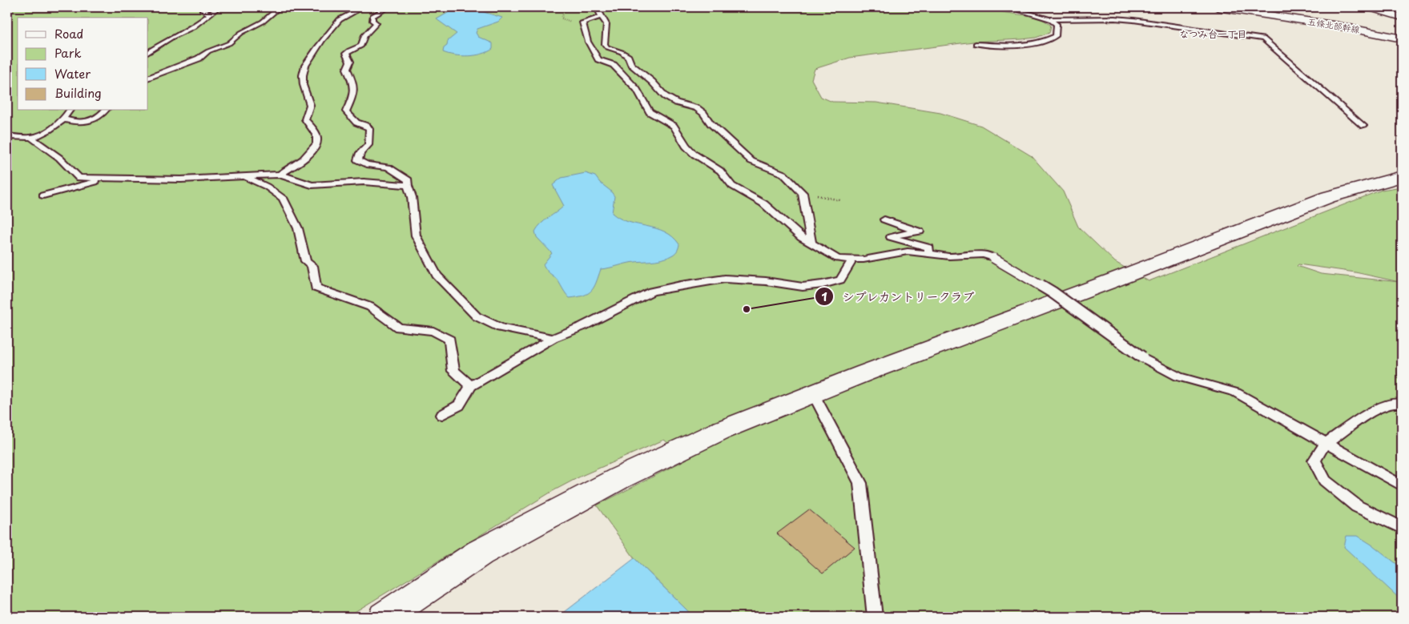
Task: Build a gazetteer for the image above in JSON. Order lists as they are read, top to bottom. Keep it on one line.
{"streets":{"street":["五條北部幹線"]},"districts":["なつみ台一丁目"],"places":["シプレカントリークラブ"],"legend":["Road","Park","Water","Building"]}
